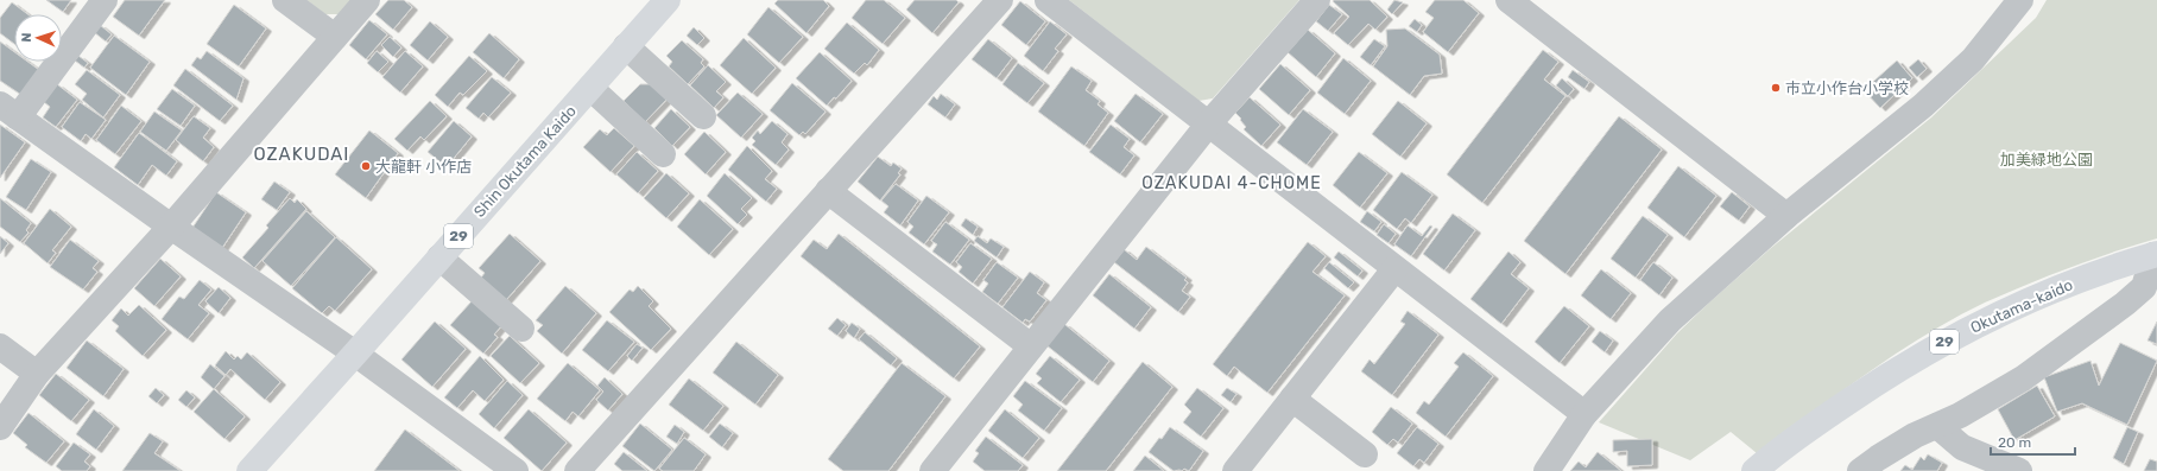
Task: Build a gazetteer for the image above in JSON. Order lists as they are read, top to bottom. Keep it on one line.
{"streets":{"main road":["Shin Okutama Kaido","29","Okutama-kaido"]},"districts":["OZAKUDAI","OZAKUDAI 4-CHOME"],"parks":["加美緑地公園"],"places":["市立小作台小学校","大龍軒 小作店"],"scale_bar":"20 m","north":"left"}
